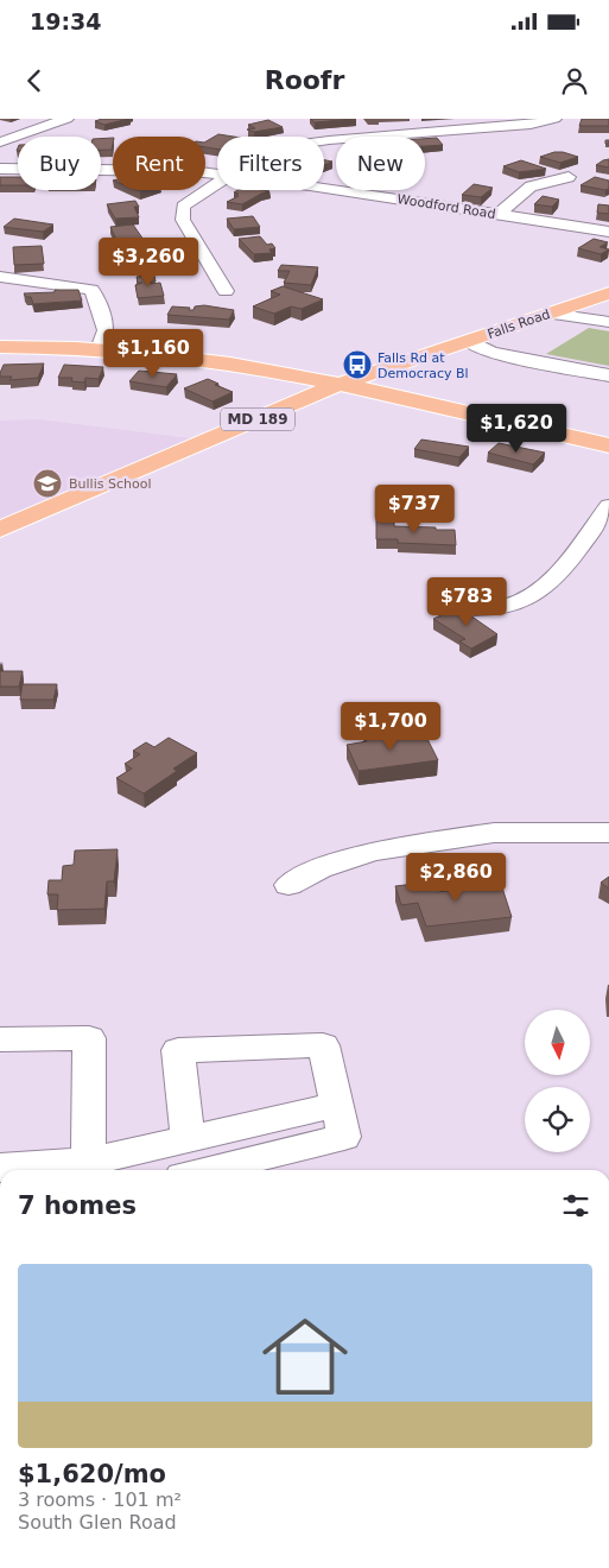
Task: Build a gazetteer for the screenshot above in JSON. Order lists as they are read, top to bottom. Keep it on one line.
{"streets":{"main road":["Falls Road","MD 189"],"street":["Woodford Road"]},"places":{"bus stop":["Falls Rd at Democracy Bl"],"school or university":["Bullis School"]},"north":"bottom","page":{"status":"19:34","header":"Roofr","chip":["Buy","Rent","Filters","New"],"price":["$3,260","$1,160","$1,620","$737","$783","$1,700","$2,860"],"heading":"7 homes","list":[{"name":"$1,620/mo","note":"3 rooms · 101 m² · South Glen Road"}]}}
